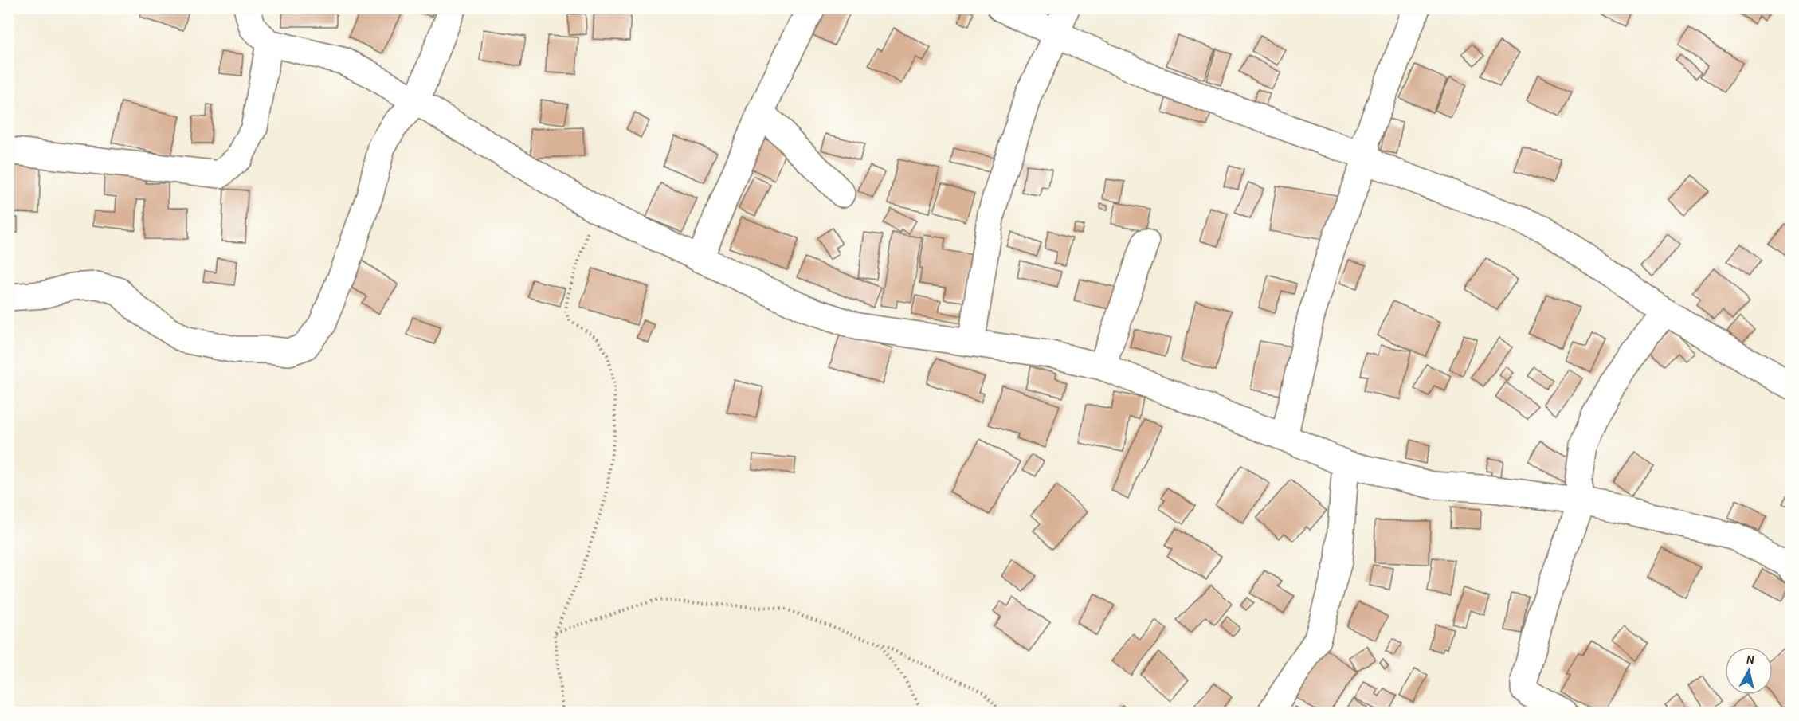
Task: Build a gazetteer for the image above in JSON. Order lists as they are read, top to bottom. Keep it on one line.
{"north":"top"}
